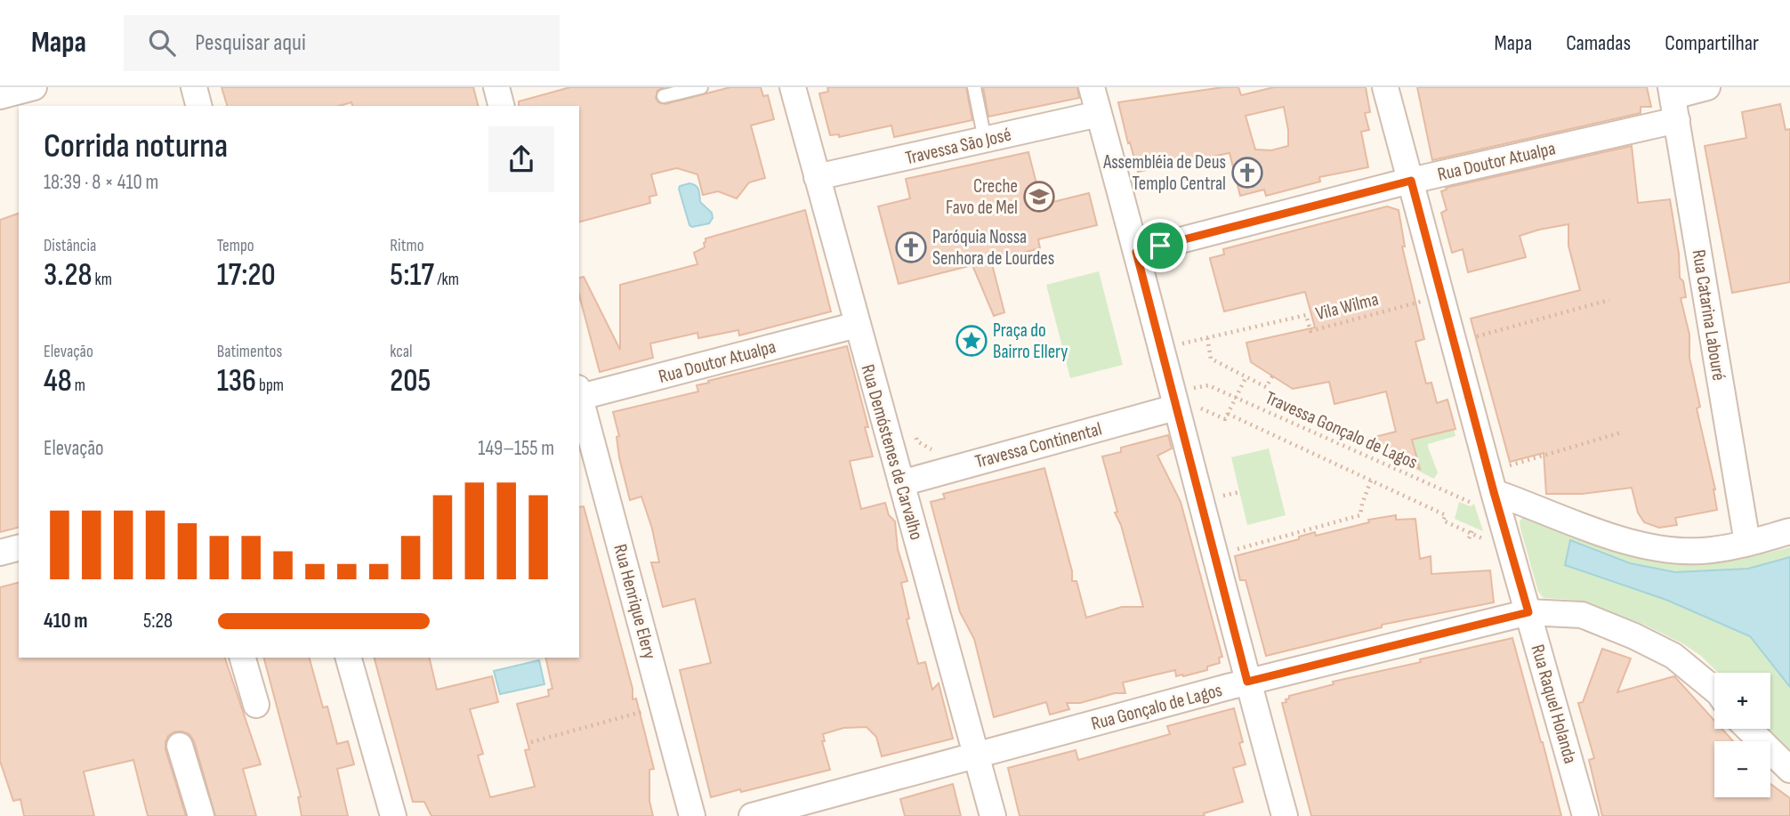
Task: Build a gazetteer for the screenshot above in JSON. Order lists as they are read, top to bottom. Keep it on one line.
{"streets":{"street":["Travessa São José","Rua Doutor Atualpa","Rua Catarina Labouré","Travessa Continental","Rua Demóstenes de Carvalho","Rua Henrique Elery","Rua Raquel Holanda","Rua Gonçalo de Lagos"],"path":["Vila Wilma","Travessa Gonçalo de Lagos"]},"crossings":[["Travessa São José","Rua Demóstenes de Carvalho"],["Rua Doutor Atualpa","Rua Catarina Labouré"],["Rua Doutor Atualpa","Rua Demóstenes de Carvalho"],["Rua Doutor Atualpa","Rua Raquel Holanda"],["Vila Wilma","Rua Raquel Holanda"],["Travessa Gonçalo de Lagos","Travessa Continental"],["Travessa Gonçalo de Lagos","Rua Raquel Holanda"],["Travessa Continental","Rua Demóstenes de Carvalho"],["Rua Demóstenes de Carvalho","Rua Gonçalo de Lagos"],["Rua Raquel Holanda","Rua Gonçalo de Lagos"]],"places":{"church":["Assembléia de Deus Templo Central","Paróquia Nossa Senhora de Lourdes"],"school or university":["Creche Favo de Mel"],"place":["Praça do Bairro Ellery"]},"page":{"header":"Mapa","search":"Pesquisar aqui","nav":["Mapa","Camadas","Compartilhar"],"heading":["Corrida noturna","18:39 · 8 × 410 m"],"stats":[["Distância","3.28 km"],["Tempo","17:20"],["Ritmo","5:17 /km"],["Elevação","48 m"],["Batimentos","136 bpm"],["kcal","205"]],"chart":["Elevação","149–155 m"],"list":[{"name":"410 m","note":"5:28"}],"map_buttons":["+","−"]}}
